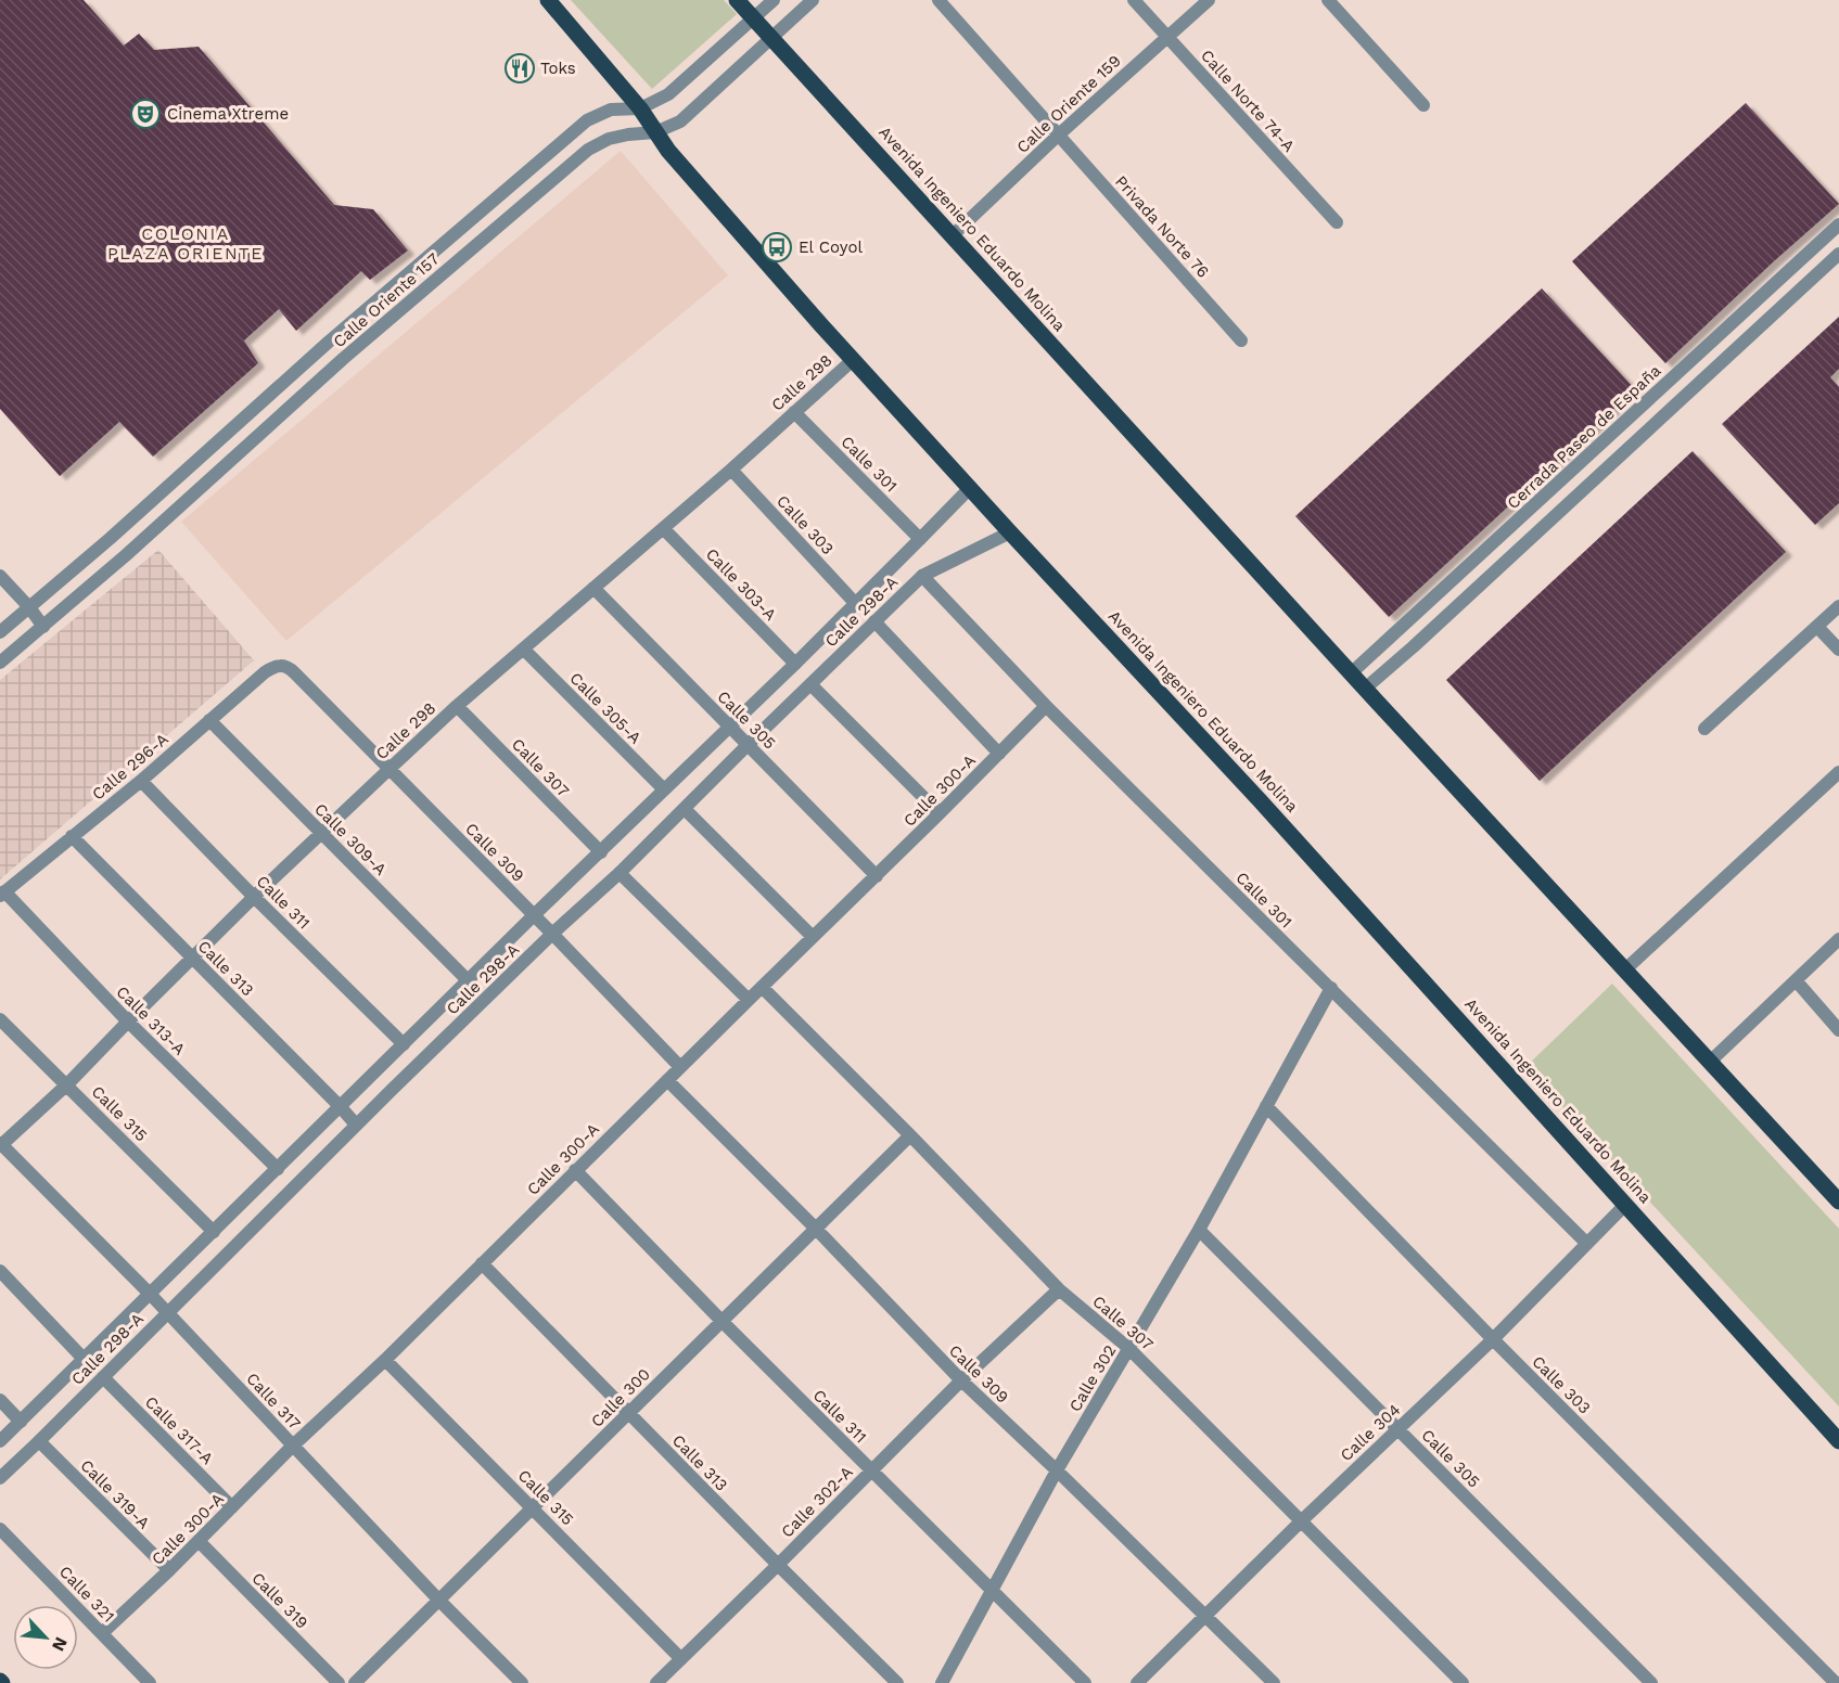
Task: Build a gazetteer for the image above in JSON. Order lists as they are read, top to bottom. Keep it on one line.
{"streets":{"main road":["Avenida Ingeniero Eduardo Molina"],"street":["Calle Norte 74-A","Calle Oriente 159","Privada Norte 76","Calle Oriente 157","Calle 298","Cerrada Paseo de España","Calle 301","Calle 303","Calle 303-A","Calle 298-A","Calle 305-A","Calle 305","Calle 296-A","Calle 307","Calle 300-A","Calle 309-A","Calle 309","Calle 311","Calle 313","Calle 313-A","Calle 315","Calle 302","Calle 300","Calle 317","Calle 317-A","Calle 304","Calle 319-A","Calle 302-A","Calle 321","Calle 319"]},"crossings":[["Calle Norte 74-A","Calle Oriente 159"],["Calle Oriente 159","Privada Norte 76"],["Calle Oriente 159","Avenida Ingeniero Eduardo Molina"],["Avenida Ingeniero Eduardo Molina","Calle Oriente 157"],["Avenida Ingeniero Eduardo Molina","Calle 298"],["Avenida Ingeniero Eduardo Molina","Cerrada Paseo de España"],["Avenida Ingeniero Eduardo Molina","Calle 298-A"],["Avenida Ingeniero Eduardo Molina","Calle 304"],["Calle 298","Calle 301"],["Calle 298","Calle 303"],["Calle 298","Calle 303-A"],["Calle 298","Calle 305-A"],["Calle 298","Calle 305"],["Calle 298","Calle 307"],["Calle 298","Calle 309-A"],["Calle 298","Calle 309"],["Calle 298","Calle 311"],["Calle 298","Calle 313"],["Calle 298","Calle 313-A"],["Calle 298","Calle 315"],["Calle 298","Calle 317"],["Calle 301","Calle 298-A"],["Calle 301","Calle 300-A"],["Calle 301","Calle 302"],["Calle 301","Calle 304"],["Calle 303","Calle 298-A"],["Calle 303","Calle 302"],["Calle 303","Calle 304"],["Calle 303-A","Calle 298-A"],["Calle 298-A","Calle 305-A"],["Calle 298-A","Calle 305"],["Calle 298-A","Calle 307"],["Calle 298-A","Calle 309-A"],["Calle 298-A","Calle 309"],["Calle 298-A","Calle 311"],["Calle 298-A","Calle 313"],["Calle 298-A","Calle 313-A"],["Calle 298-A","Calle 315"],["Calle 298-A","Calle 317"],["Calle 298-A","Calle 317-A"],["Calle 298-A","Calle 319-A"],["Calle 305","Calle 300-A"],["Calle 305","Calle 302"],["Calle 305","Calle 304"],["Calle 296-A","Calle 309-A"],["Calle 296-A","Calle 309"],["Calle 296-A","Calle 311"],["Calle 296-A","Calle 313"],["Calle 296-A","Calle 313-A"],["Calle 307","Calle 300-A"],["Calle 307","Calle 302"],["Calle 307","Calle 300"],["Calle 307","Calle 304"],["Calle 307","Calle 302-A"],["Calle 300-A","Calle 309"],["Calle 300-A","Calle 311"],["Calle 300-A","Calle 313"],["Calle 300-A","Calle 315"],["Calle 300-A","Calle 317"],["Calle 300-A","Calle 317-A"],["Calle 300-A","Calle 319-A"],["Calle 300-A","Calle 321"],["Calle 300-A","Calle 319"],["Calle 309","Calle 302"],["Calle 309","Calle 300"],["Calle 309","Calle 304"],["Calle 309","Calle 302-A"],["Calle 311","Calle 302"],["Calle 311","Calle 300"],["Calle 311","Calle 302-A"],["Calle 313","Calle 300"],["Calle 313","Calle 302-A"],["Calle 315","Calle 300"],["Calle 315","Calle 302-A"],["Calle 300","Calle 317"]],"districts":["COLONIA PLAZA ORIENTE"],"places":{"restaurant":["Toks"],"theatre":["Cinema Xtreme"],"bus stop":["El Coyol"]},"north":"bottom right"}
